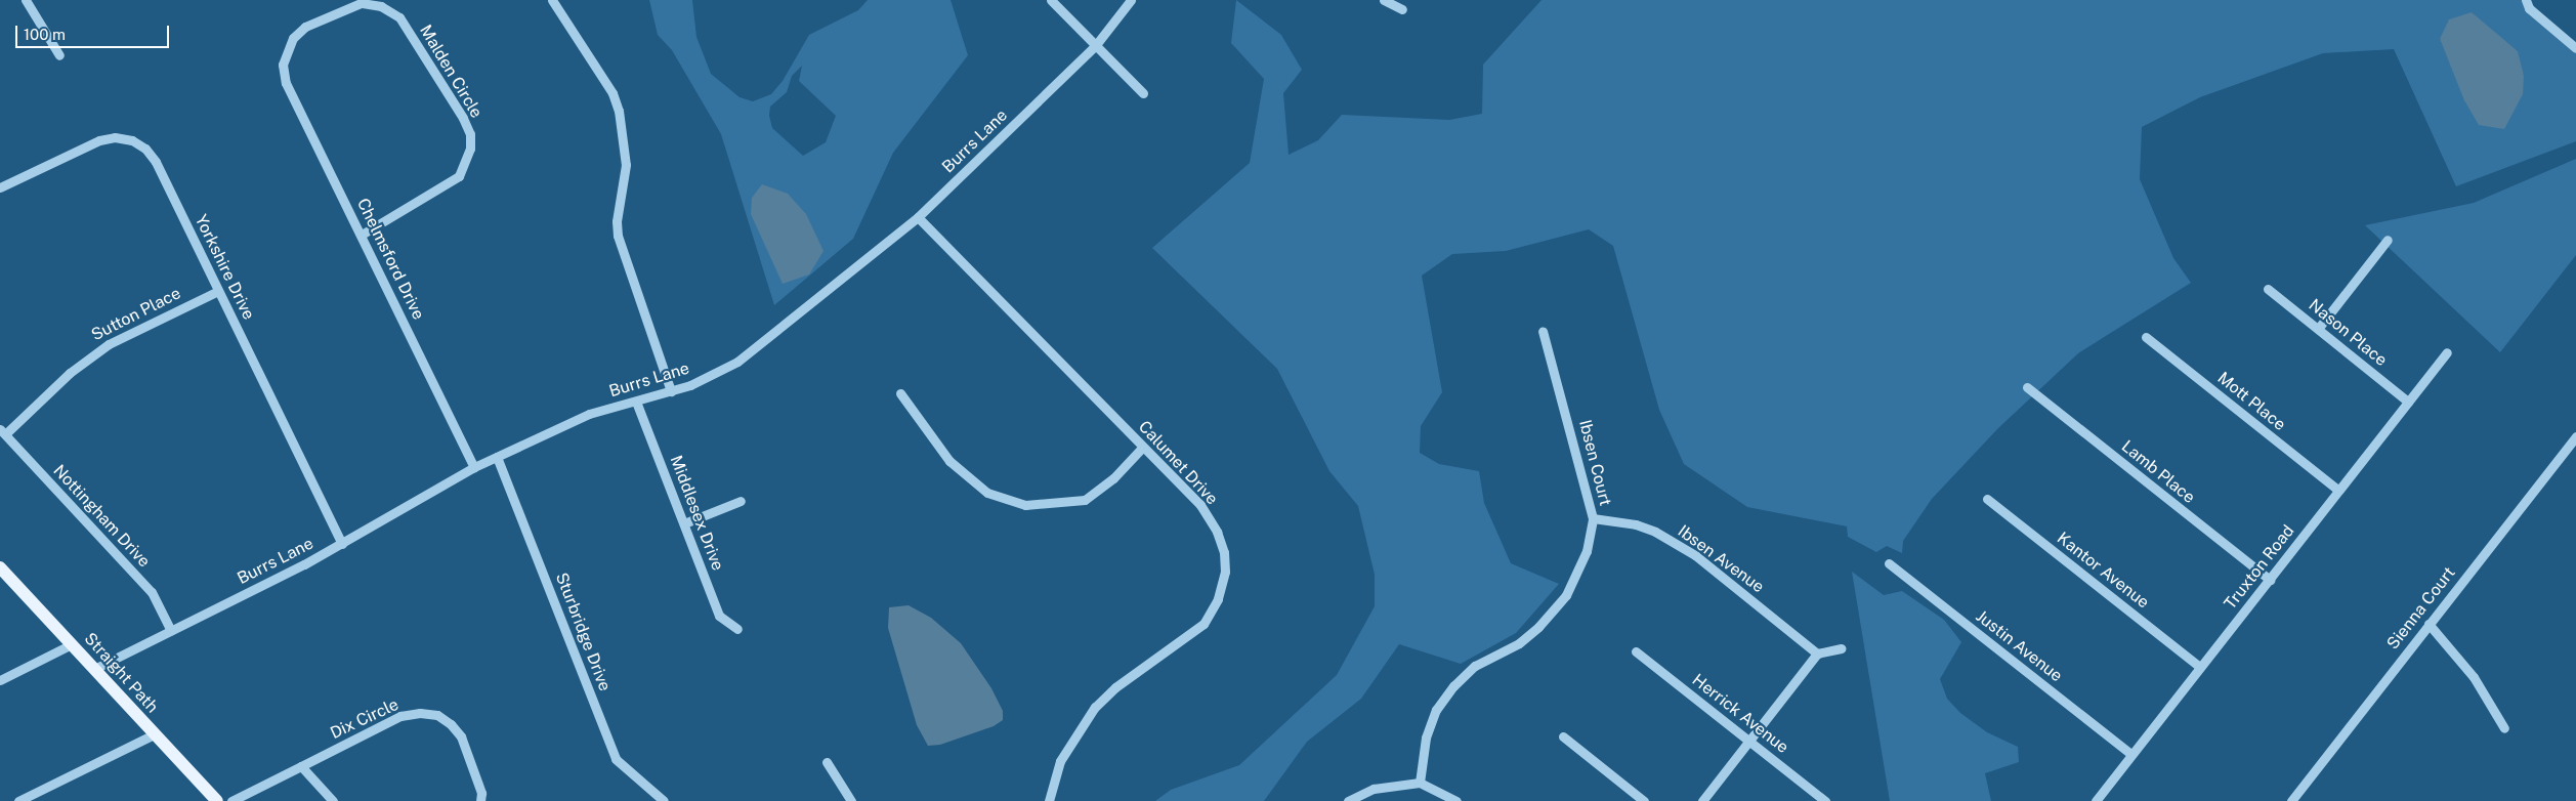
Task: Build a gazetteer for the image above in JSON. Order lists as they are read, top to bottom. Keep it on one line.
{"streets":{"main road":["Straight Path"],"street":["Malden Circle","Burrs Lane","Chelmsford Drive","Yorkshire Drive","Sutton Place","Nason Place","Mott Place","Calumet Drive","Ibsen Court","Lamb Place","Middlesex Drive","Nottingham Drive","Ibsen Avenue","Truxton Road","Kantor Avenue","Sienna Court","Sturbridge Drive","Justin Avenue","Herrick Avenue","Dix Circle"]},"crossings":[["Malden Circle","Chelmsford Drive"],["Burrs Lane","Chelmsford Drive"],["Burrs Lane","Yorkshire Drive"],["Burrs Lane","Calumet Drive"],["Burrs Lane","Middlesex Drive"],["Burrs Lane","Nottingham Drive"],["Burrs Lane","Sturbridge Drive"],["Burrs Lane","Straight Path"],["Yorkshire Drive","Sutton Place"],["Sutton Place","Nottingham Drive"],["Nason Place","Truxton Road"],["Mott Place","Truxton Road"],["Ibsen Court","Ibsen Avenue"],["Lamb Place","Truxton Road"],["Truxton Road","Kantor Avenue"],["Truxton Road","Justin Avenue"]],"scale_bar":"100 m"}
